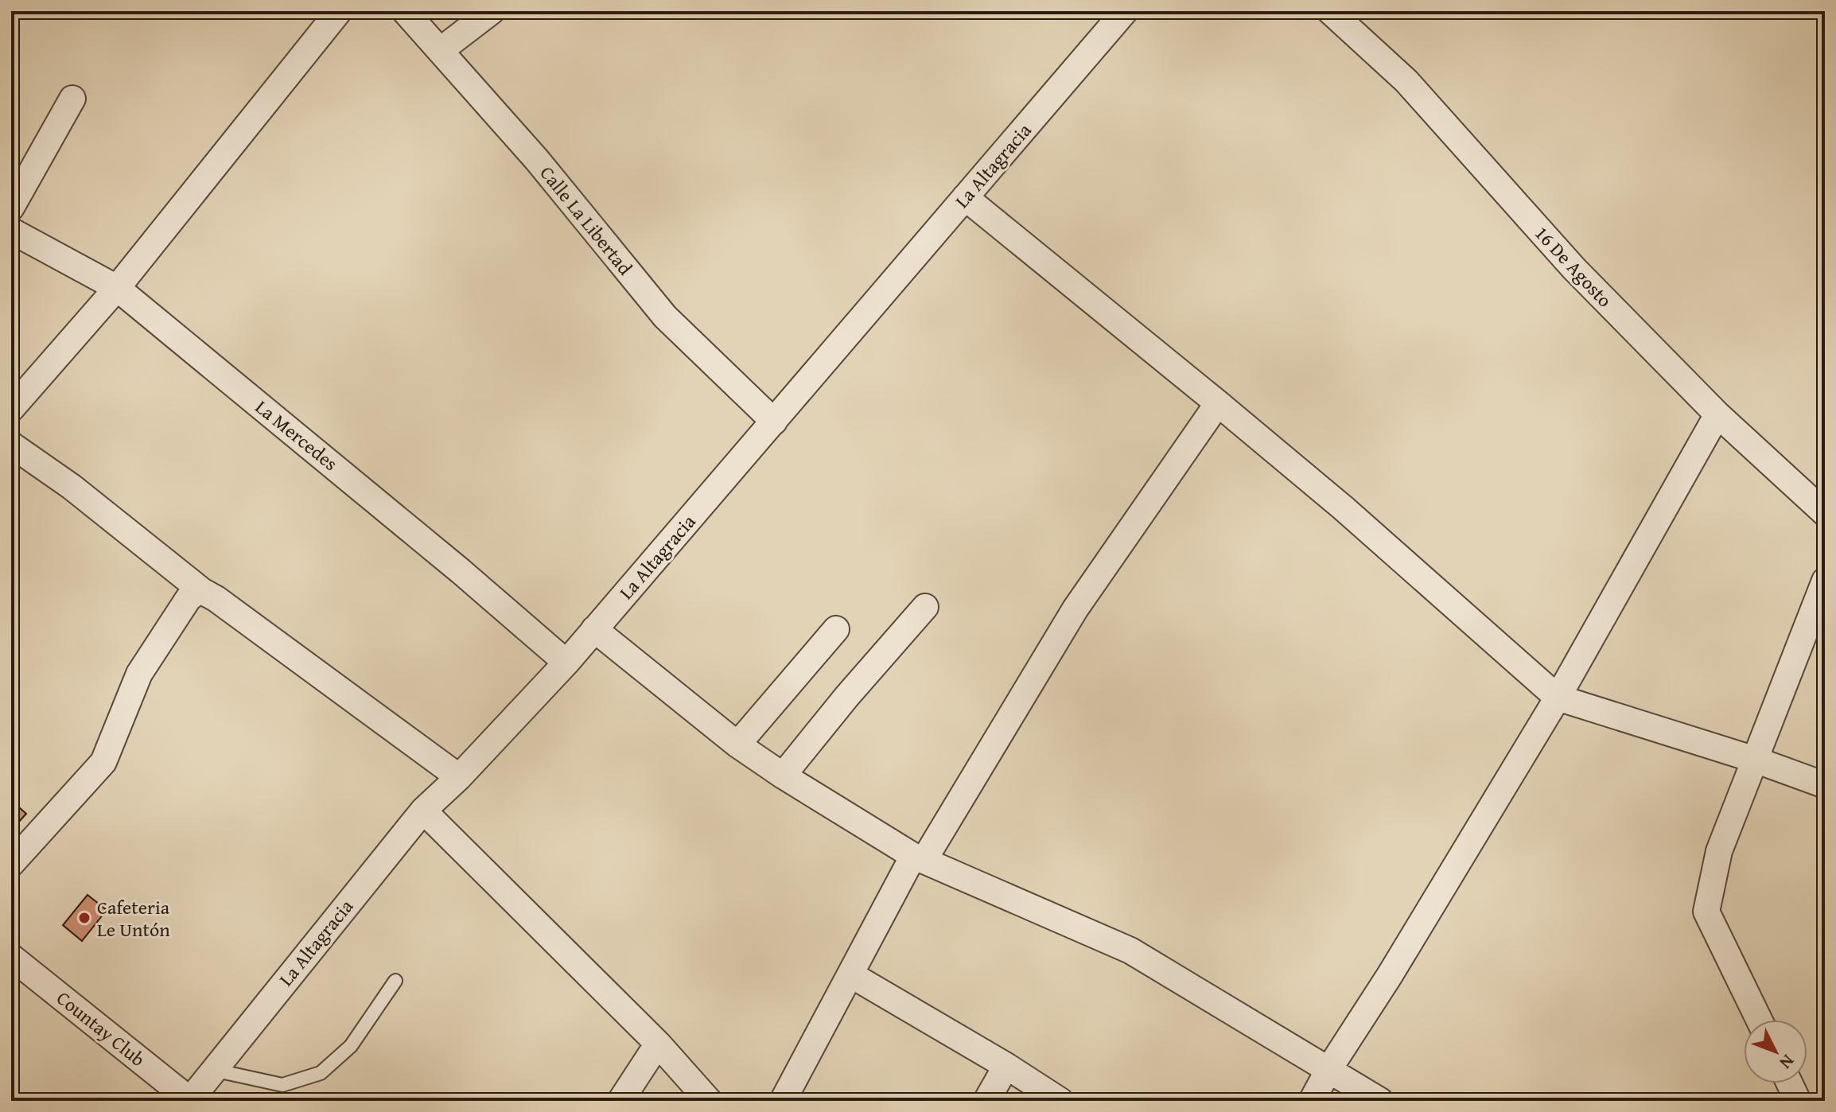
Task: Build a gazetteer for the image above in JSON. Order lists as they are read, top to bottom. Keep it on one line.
{"streets":{"street":["La Altagracia","Calle La Libertad","16 De Agosto","La Mercedes","Countay Club"]},"crossings":[["La Altagracia","Calle La Libertad"],["La Altagracia","La Mercedes"],["La Altagracia","Countay Club"]],"places":["Cafeteria Le Untón"],"north":"bottom right"}
